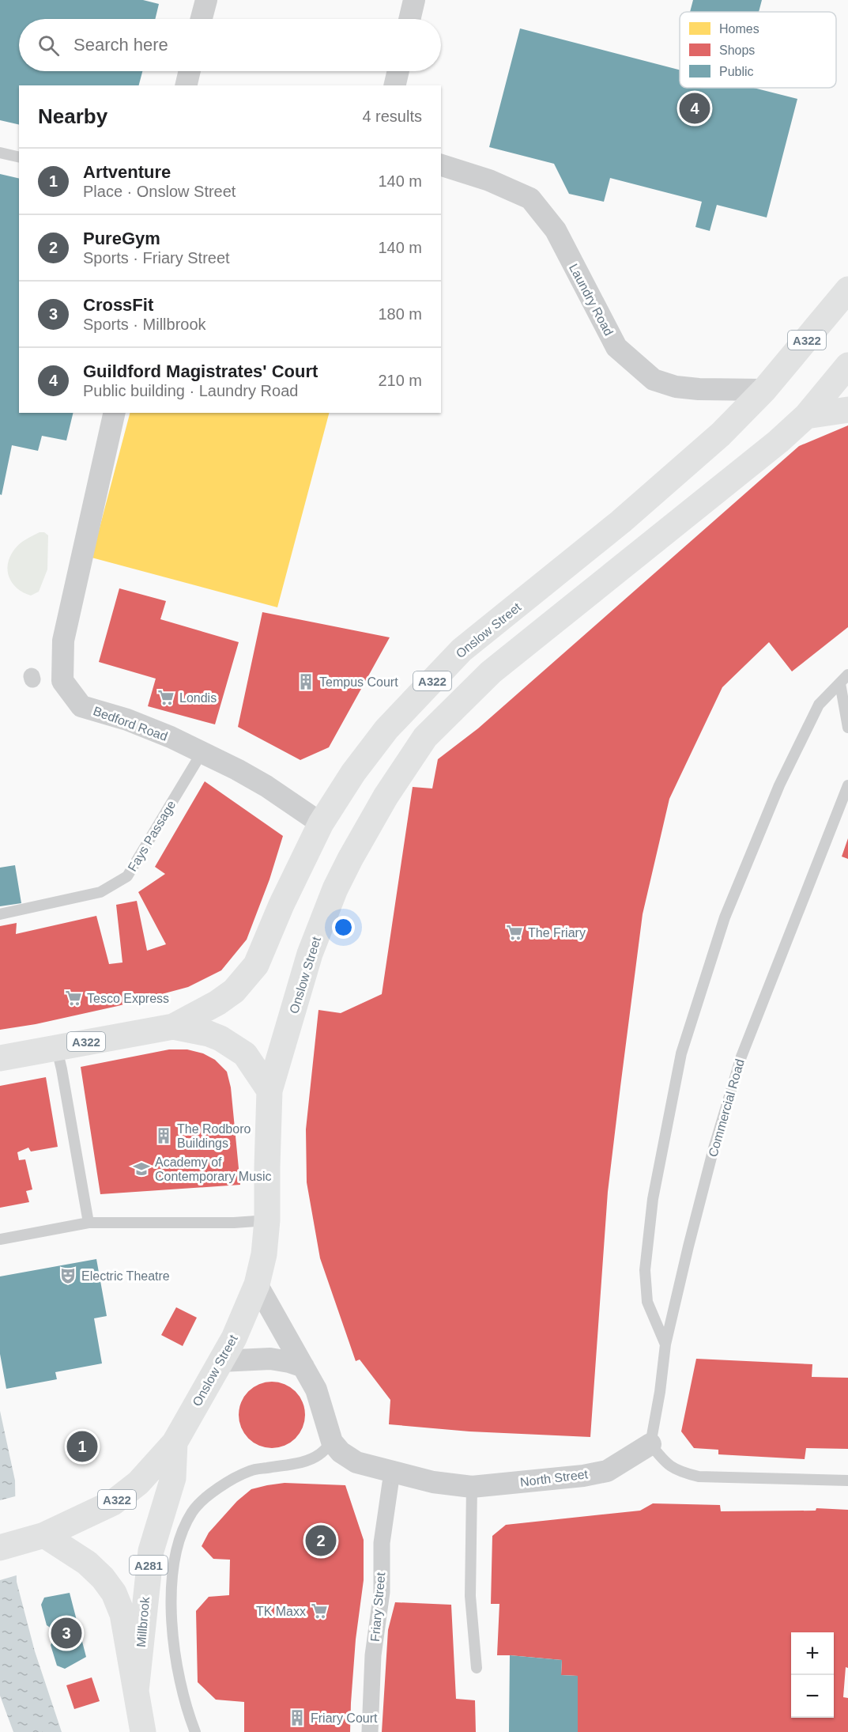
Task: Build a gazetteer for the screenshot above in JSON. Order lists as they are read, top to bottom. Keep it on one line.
{"streets":{"main road":["A322","Onslow Street","A281","Millbrook"],"street":["Laundry Road","Bedford Road","North Street","Friary Street"],"lane":["Fays Passage","Commercial Road"]},"crossings":[["Laundry Road","Onslow Street"],["A322","Onslow Street"],["Onslow Street","Bedford Road"],["Onslow Street","Millbrook"],["Bedford Road","Fays Passage"],["Commercial Road","North Street"]],"places":{"building":["Tempus Court","The Rodboro Buildings","Friary Court"],"supermarket":["Londis","The Friary","Tesco Express","TK Maxx"],"school or university":["Academy of Contemporary Music"],"theatre":["Electric Theatre"]},"legend":["Homes","Shops","Public"],"page":{"search":"Search here","heading":["Nearby","4 results"],"pins":["4","1","2","3"],"list":[{"mark":"1","name":"Artventure","note":"Place · Onslow Street","value":"140 m"},{"mark":"2","name":"PureGym","note":"Sports · Friary Street","value":"140 m"},{"mark":"3","name":"CrossFit","note":"Sports · Millbrook","value":"180 m"},{"mark":"4","name":"Guildford Magistrates' Court","note":"Public building · Laundry Road","value":"210 m"}],"map_buttons":["+","−"]}}
